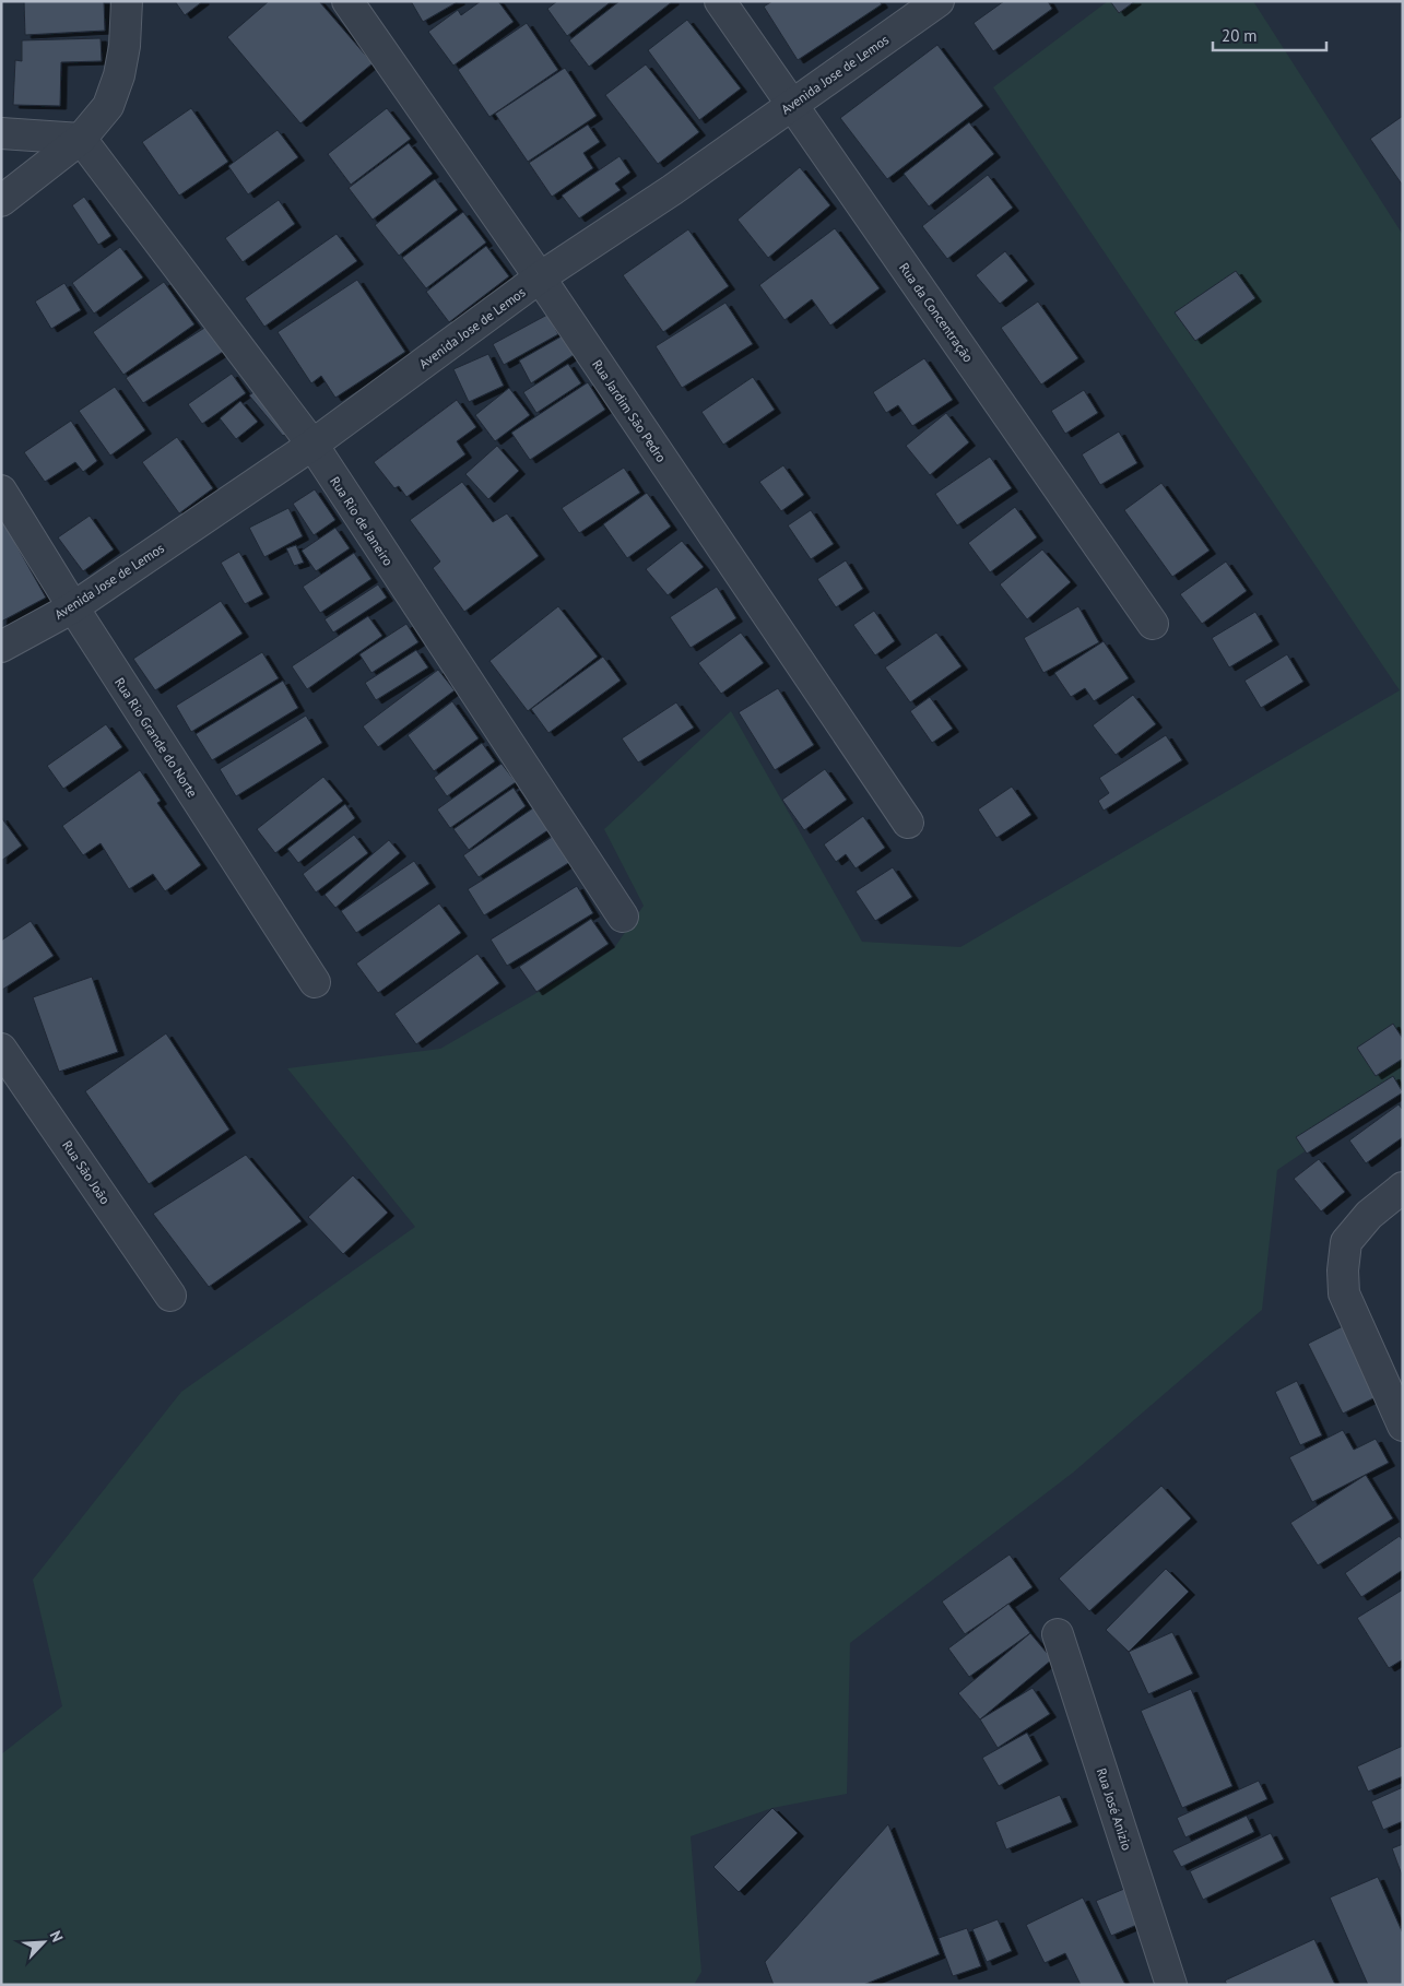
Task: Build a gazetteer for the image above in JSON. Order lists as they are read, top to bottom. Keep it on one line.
{"streets":{"street":["Avenida Jose de Lemos","Rua da Concentração","Rua Jardim São Pedro","Rua Rio de Janeiro","Rua Rio Grande do Norte","Rua São João","Rua José Anizio"]},"crossings":[["Avenida Jose de Lemos","Rua da Concentração"],["Avenida Jose de Lemos","Rua Jardim São Pedro"],["Avenida Jose de Lemos","Rua Rio de Janeiro"],["Avenida Jose de Lemos","Rua Rio Grande do Norte"]],"scale_bar":"20 m","north":"top right"}
